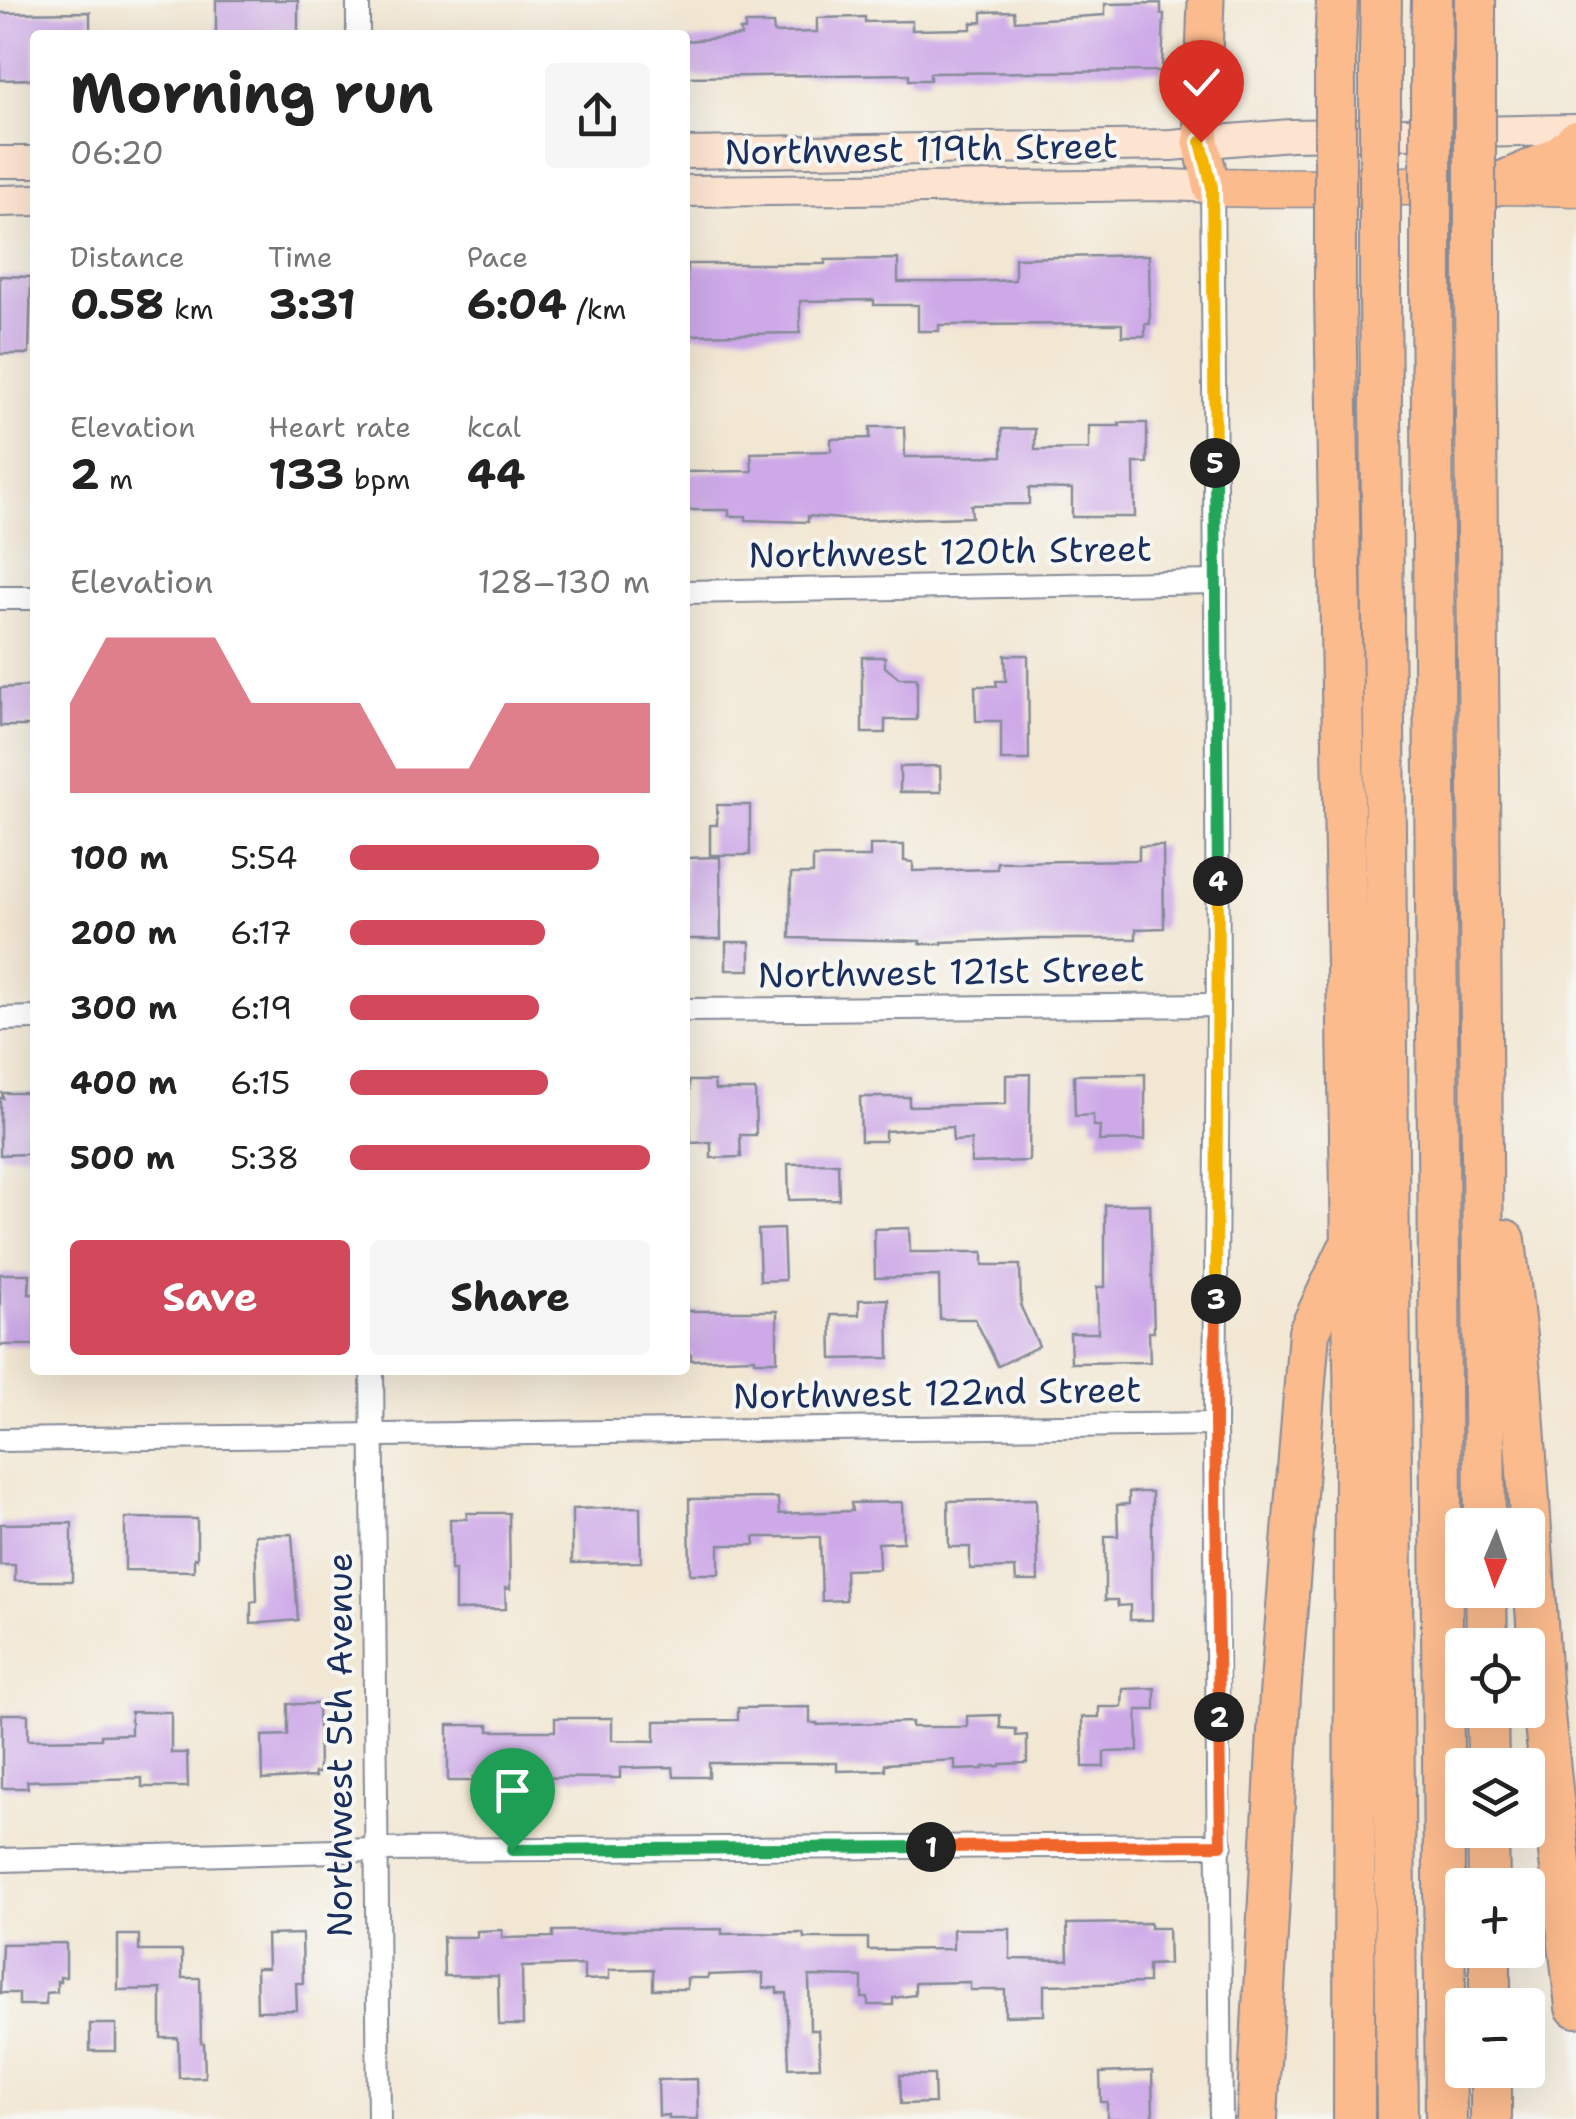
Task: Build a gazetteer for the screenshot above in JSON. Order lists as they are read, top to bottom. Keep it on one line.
{"streets":{"highway":["Northwest 119th Street"],"street":["Northwest 120th Street","Northwest 121st Street","Northwest 122nd Street","Northwest 5th Avenue"]},"crossings":[["Northwest 122nd Street","Northwest 5th Avenue"]],"north":"bottom","page":{"heading":["Morning run","06:20"],"stats":[["Distance","0.58 km"],["Time","3:31"],["Pace","6:04 /km"],["Elevation","2 m"],["Heart rate","133 bpm"],["kcal","44"]],"pins":["5","4","3","2","1"],"chart":["Elevation","128–130 m"],"list":[{"name":"100 m","note":"5:54"},{"name":"200 m","note":"6:17"},{"name":"300 m","note":"6:19"},{"name":"400 m","note":"6:15"},{"name":"500 m","note":"5:38"}],"buttons":["Save","Share"],"map_buttons":["+","−"]}}
